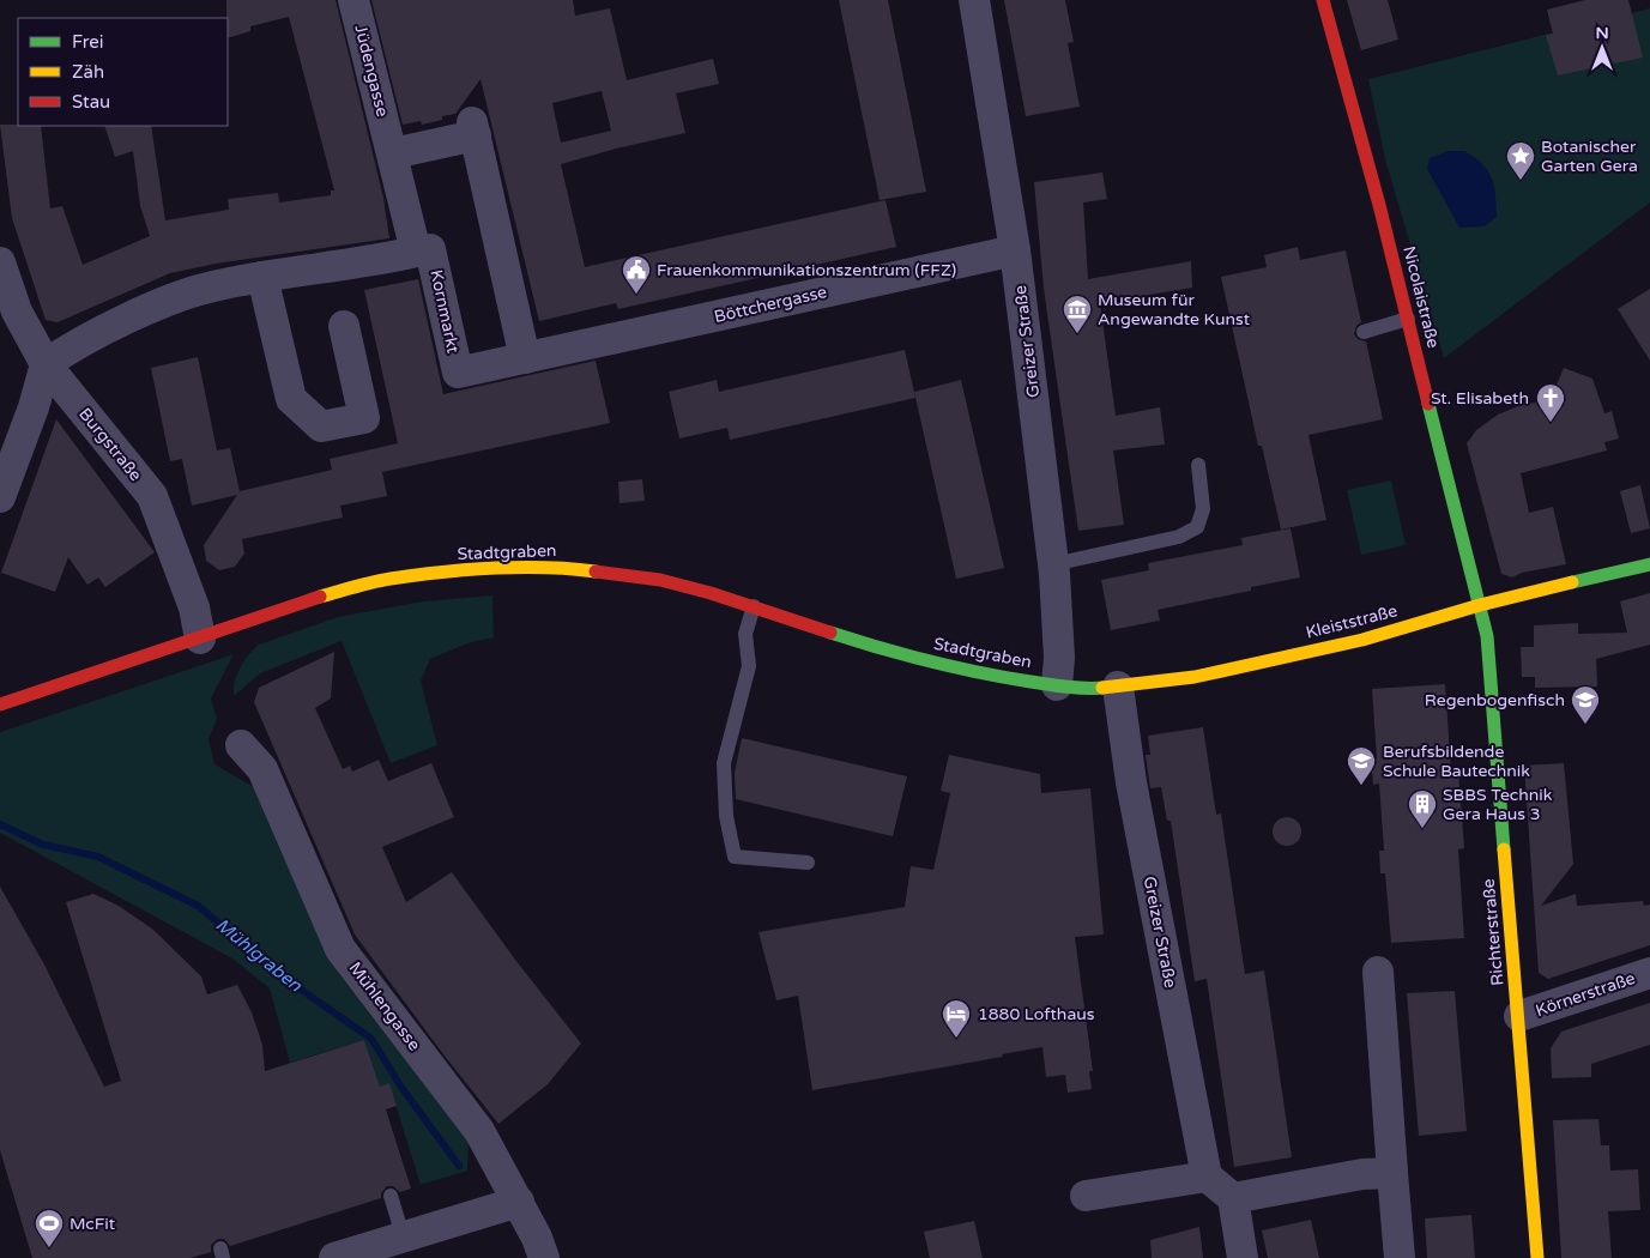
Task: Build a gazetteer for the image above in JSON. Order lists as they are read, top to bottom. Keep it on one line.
{"streets":{"main road":["Nicolaistraße","Stadtgraben","Kleiststraße","Richterstraße"],"street":["Jüdengasse","Böttchergasse","Kornmarkt","Greizer Straße","Burgstraße","Körnerstraße","Mühlengasse"]},"crossings":[["Jüdengasse","Kornmarkt"],["Nicolaistraße","Kleiststraße"],["Nicolaistraße","Richterstraße"],["Böttchergasse","Kornmarkt"],["Böttchergasse","Greizer Straße"],["Greizer Straße","Stadtgraben"],["Greizer Straße","Kleiststraße"],["Burgstraße","Stadtgraben"],["Stadtgraben","Kleiststraße"],["Kleiststraße","Richterstraße"],["Richterstraße","Körnerstraße"]],"water":["Mühlgraben"],"places":{"place":["Botanischer Garten Gera"],"public building":["Frauenkommunikationszentrum (FFZ)"],"museum":["Museum für Angewandte Kunst"],"church":["St. Elisabeth"],"school or university":["Regenbogenfisch","Berufsbildende Schule Bautechnik"],"building":["SBBS Technik Gera Haus 3"],"hotel":["1880 Lofthaus"],"sports":["McFit"]},"legend":["Frei","Zäh","Stau"],"north":"top"}
